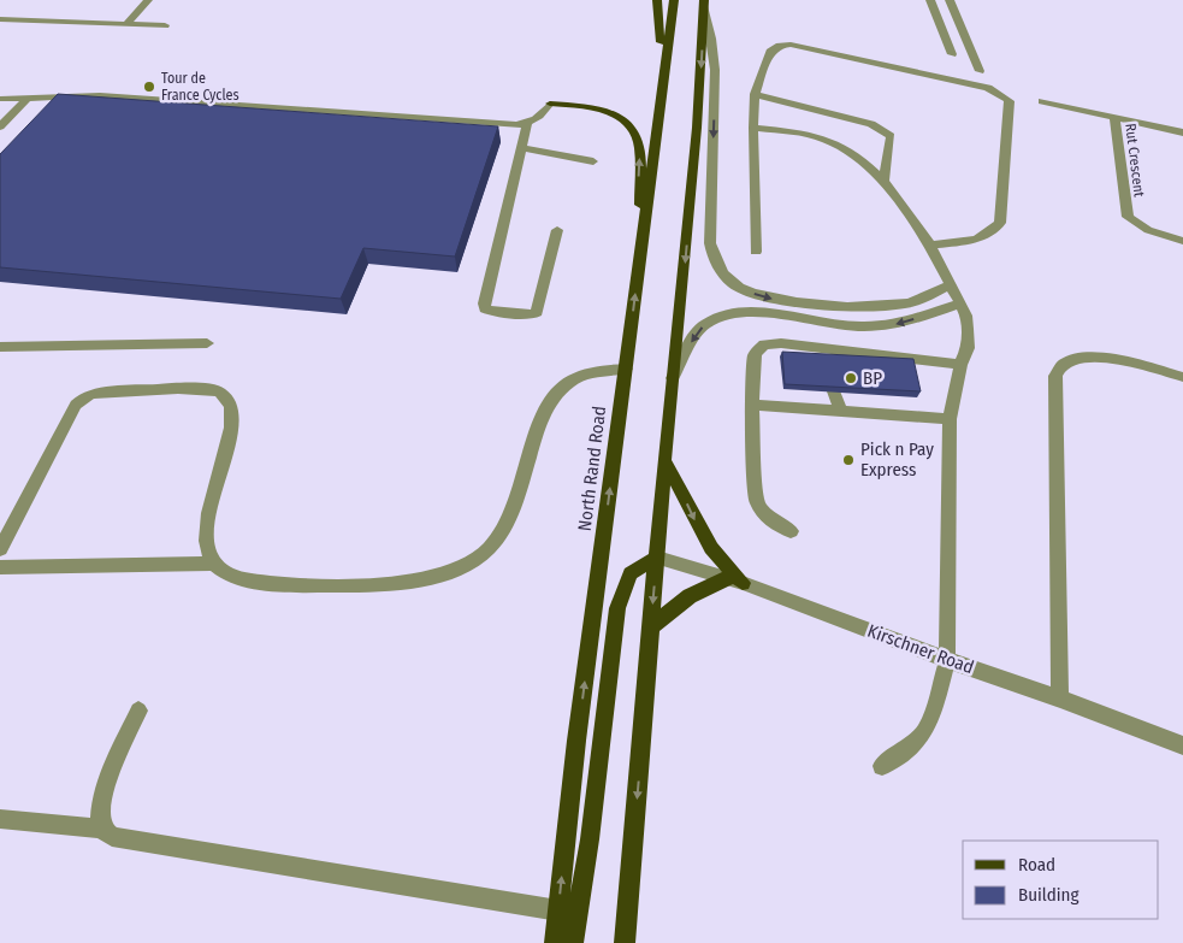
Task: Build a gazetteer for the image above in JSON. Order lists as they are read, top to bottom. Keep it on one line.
{"streets":{"main road":["North Rand Road"],"street":["Rut Crescent","Kirschner Road"]},"places":["Tour de France Cycles","BP","Pick n Pay Express"],"legend":["Road","Building"]}
